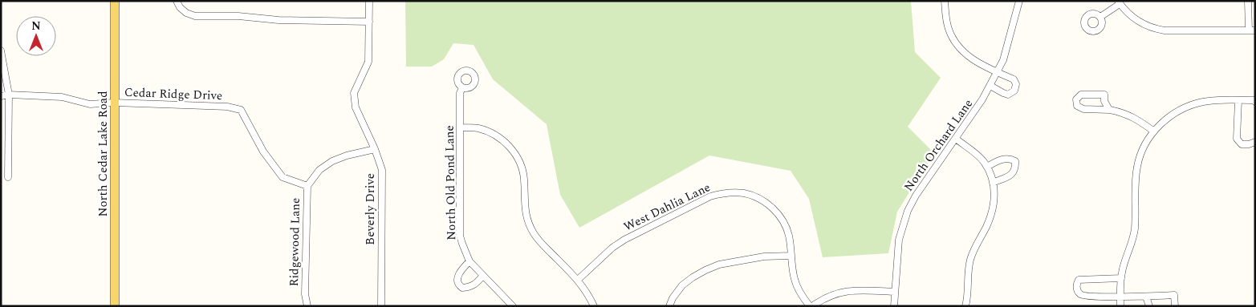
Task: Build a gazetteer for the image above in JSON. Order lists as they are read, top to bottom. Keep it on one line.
{"streets":{"main road":["North Cedar Lake Road"],"street":["Cedar Ridge Drive","North Orchard Lane","North Old Pond Lane","West Dahlia Lane","Beverly Drive","Ridgewood Lane"]},"crossings":[["Cedar Ridge Drive","North Cedar Lake Road"],["Cedar Ridge Drive","Ridgewood Lane"],["Beverly Drive","Ridgewood Lane"]],"north":"top"}
